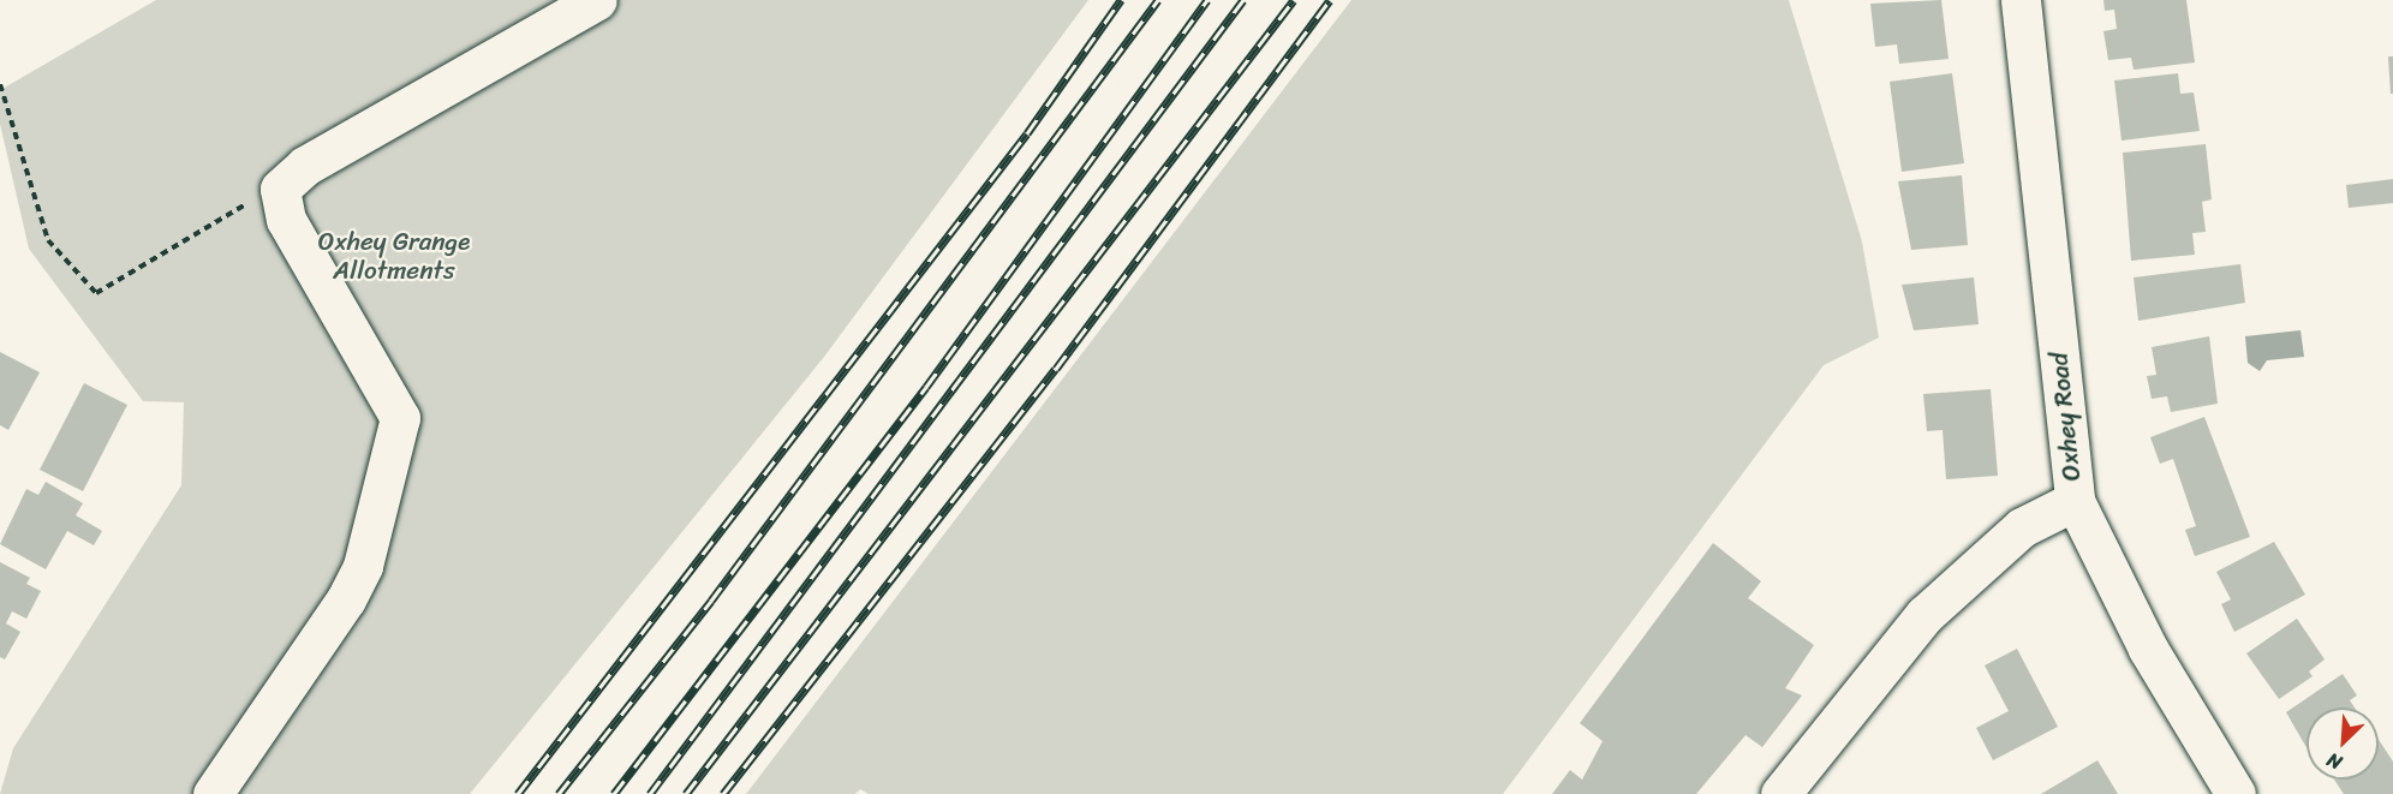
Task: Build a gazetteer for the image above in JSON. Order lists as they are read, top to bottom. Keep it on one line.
{"streets":{"street":["Oxhey Road"]},"parks":["Oxhey Grange Allotments"],"north":"bottom left"}
